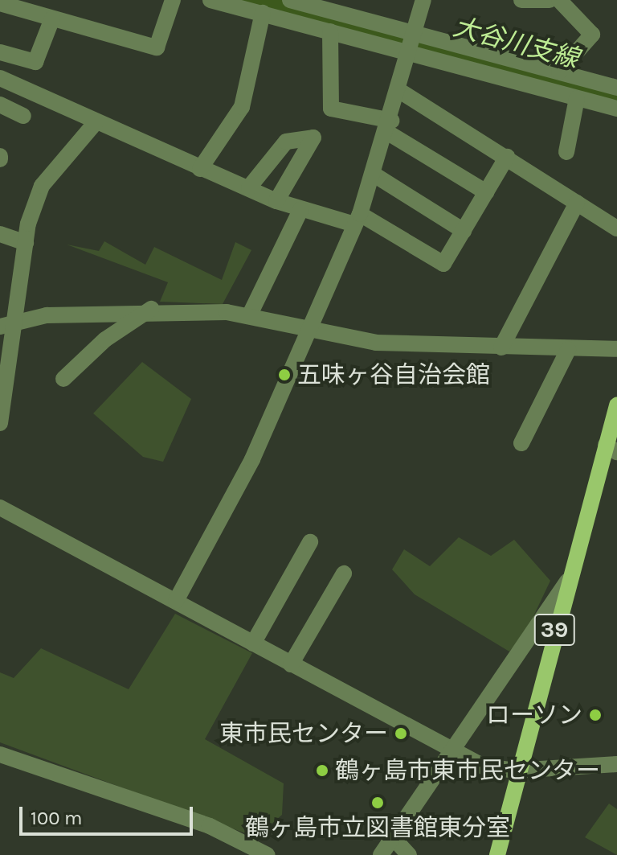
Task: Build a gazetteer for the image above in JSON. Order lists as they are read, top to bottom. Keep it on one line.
{"streets":{"main road":["39"]},"water":["大谷川支線"],"places":["五味ヶ谷自治会館","ローソン","東市民センター","鶴ヶ島市東市民センター","鶴ヶ島市立図書館東分室"],"scale_bar":"100 m"}
